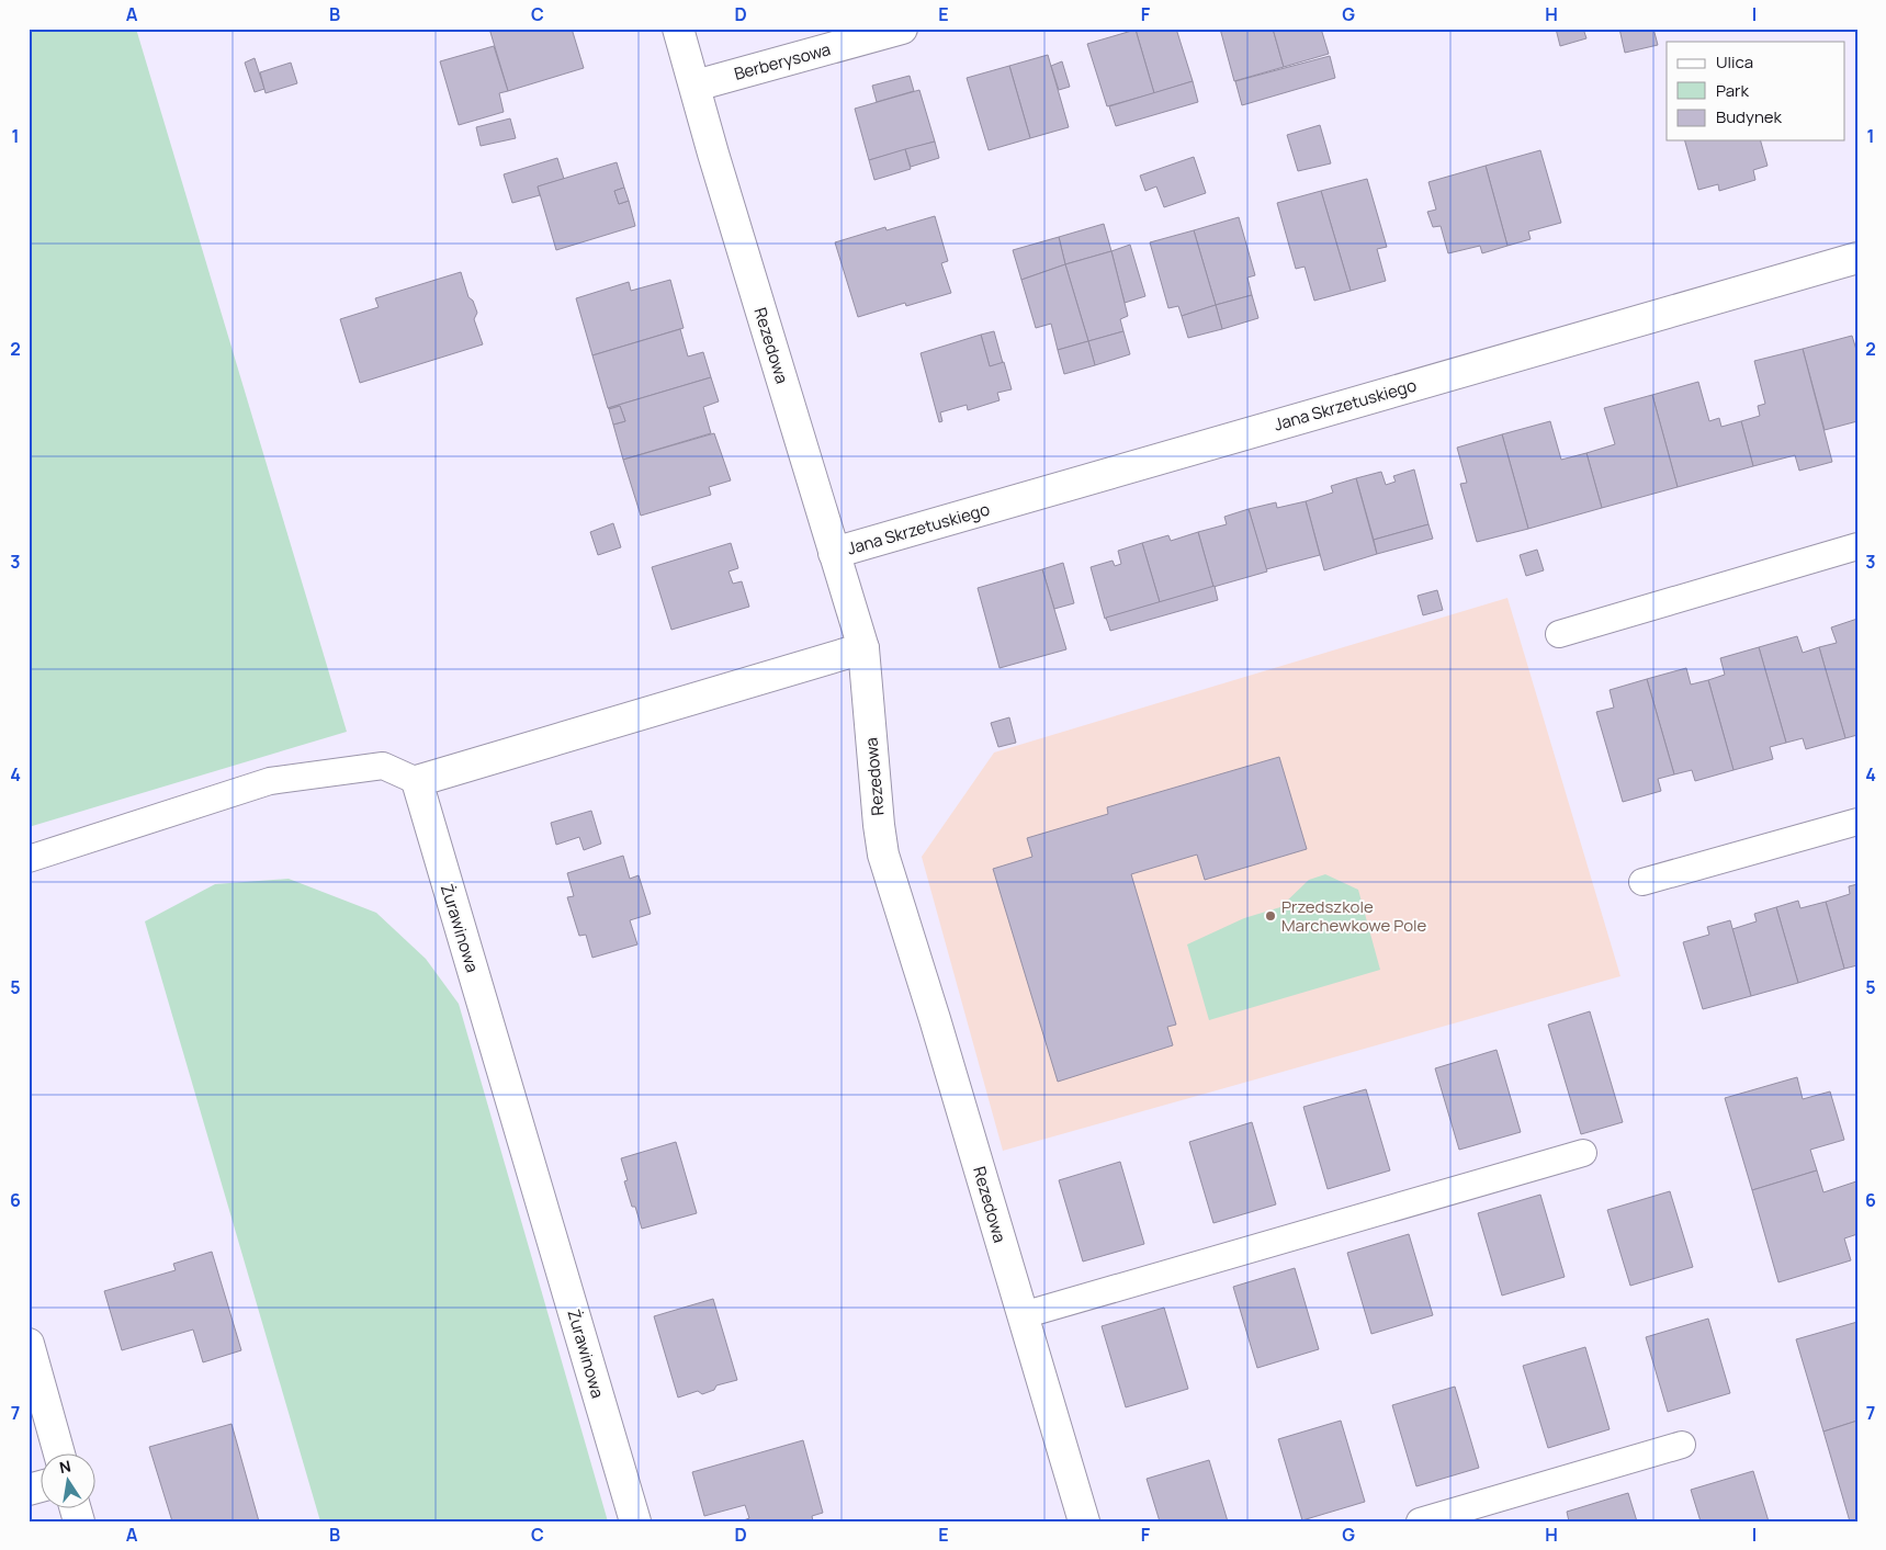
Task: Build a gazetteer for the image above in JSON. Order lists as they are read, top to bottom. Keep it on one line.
{"streets":{"street":["Berberysowa","Rezedowa","Jana Skrzetuskiego","Żurawinowa"]},"crossings":[["Berberysowa","Rezedowa"],["Rezedowa","Jana Skrzetuskiego"]],"places":["Przedszkole Marchewkowe Pole"],"legend":["Ulica","Park","Budynek"],"north":"top","grid":{"columns":["A","B","C","D","E","F","G","H","I"],"rows":["1","2","3","4","5","6","7"]}}
